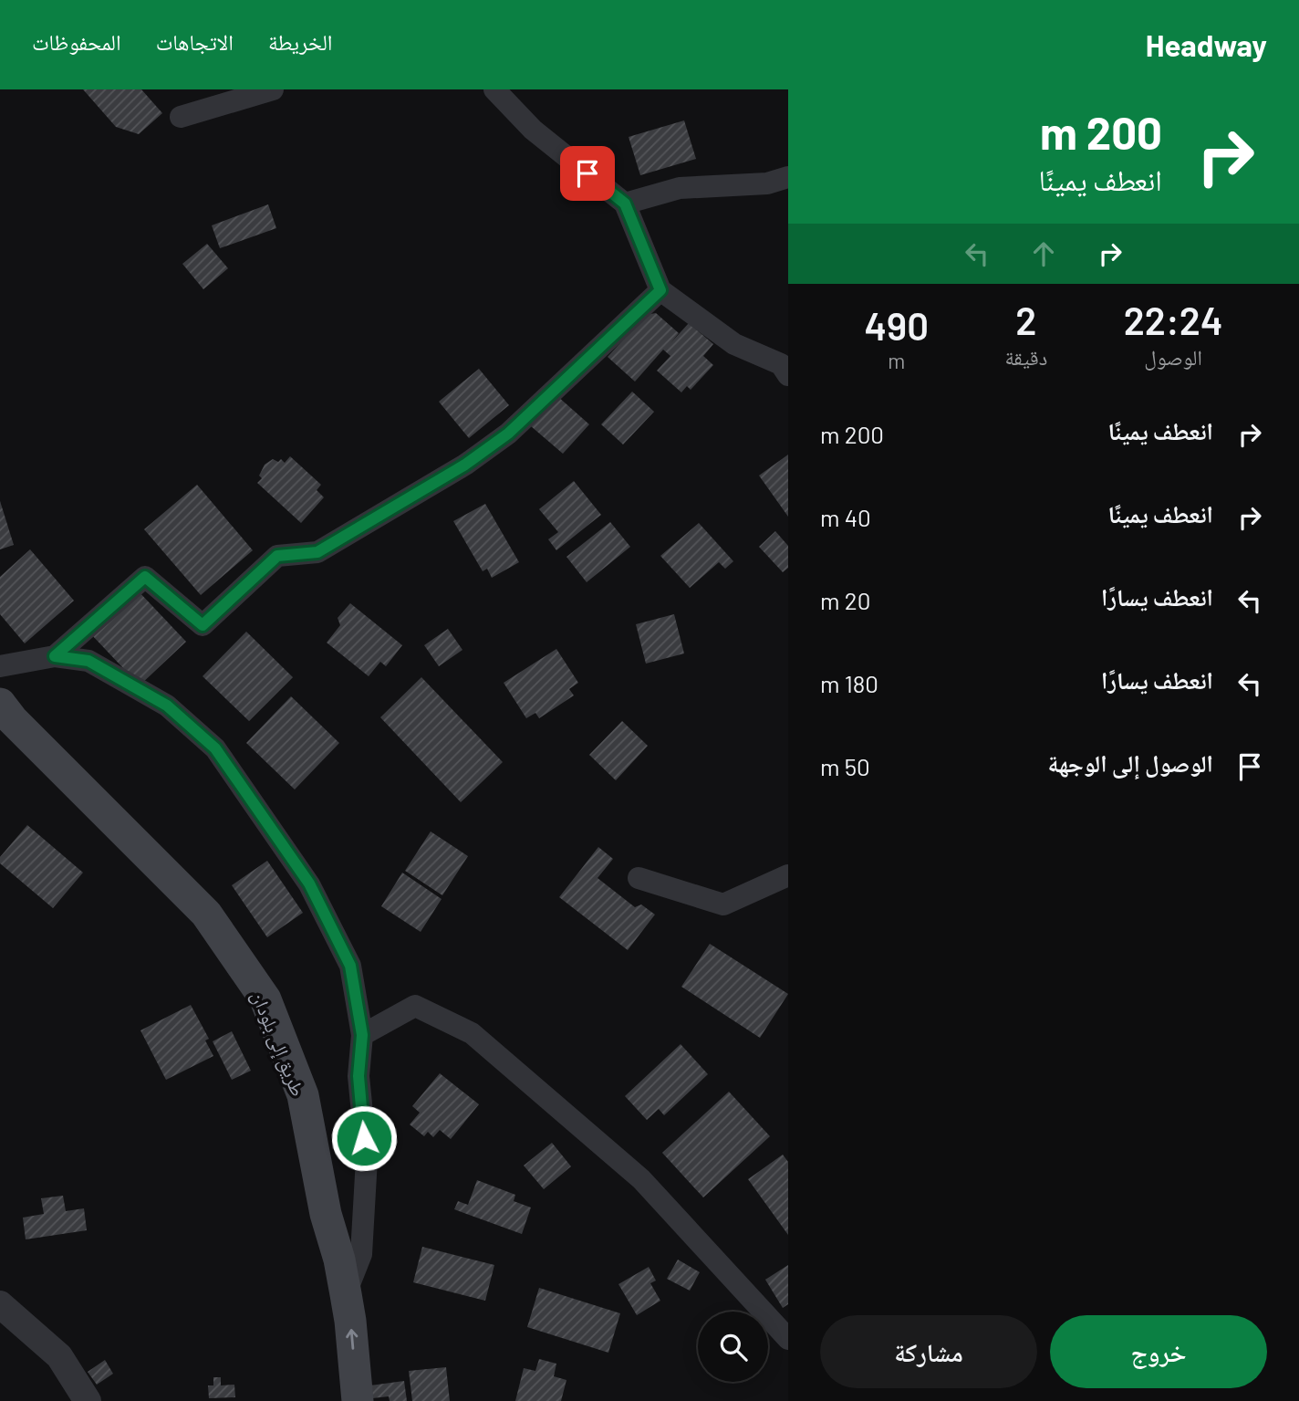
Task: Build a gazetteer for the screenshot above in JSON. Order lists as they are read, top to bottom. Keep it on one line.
{"streets":{"main road":["طريق إلى بلودان"]},"page":{"header":"Headway","nav":["الخريطة","الاتجاهات","المحفوظات"],"turn":["200 m","انعطف يمينًا"],"eta":["22:24","الوصول","2","دقيقة","490","m"],"list":[{"name":"انعطف يمينًا","value":"200 m"},{"name":"انعطف يمينًا","value":"40 m"},{"name":"انعطف يسارًا","value":"20 m"},{"name":"انعطف يسارًا","value":"180 m"},{"name":"الوصول إلى الوجهة","value":"50 m"}],"buttons":["خروج","مشاركة"]}}
